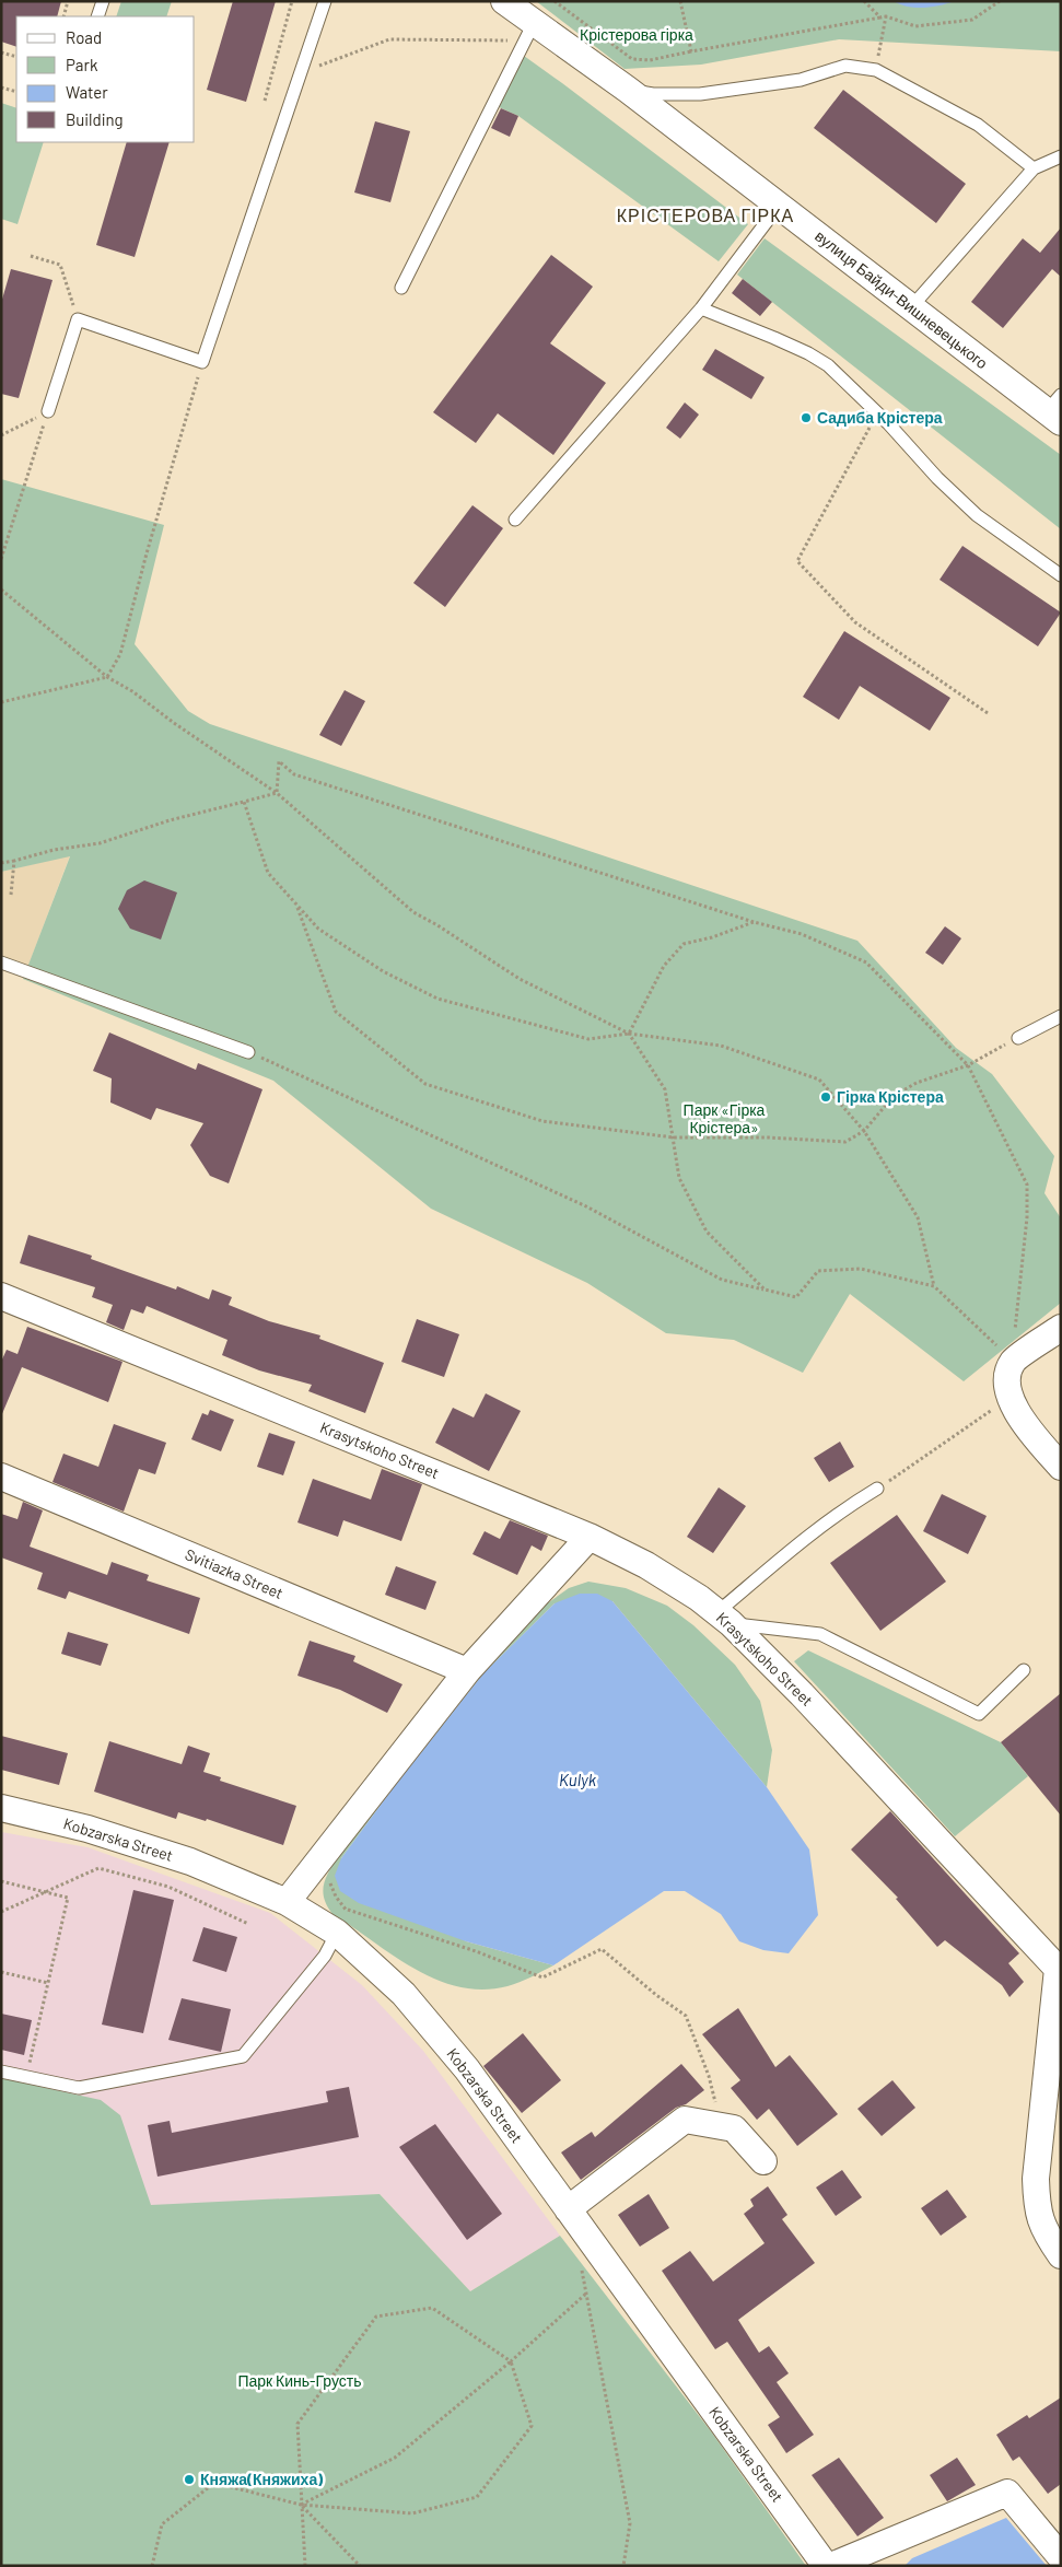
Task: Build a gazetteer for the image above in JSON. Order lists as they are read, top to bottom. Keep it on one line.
{"streets":{"street":["вулиця Байди-Вишневецького","Krasytskoho Street","Svitiazka Street","Kobzarska Street"]},"districts":["КРІСТЕРОВА ГІРКА"],"water":["Kulyk"],"parks":["Крістерова гірка","Парк «Гірка Крістера»","Парк Кинь-Грусть"],"places":["Садиба Крістера","Гірка Крістера","Княжа(Княжиха)"],"legend":["Road","Park","Water","Building"]}
